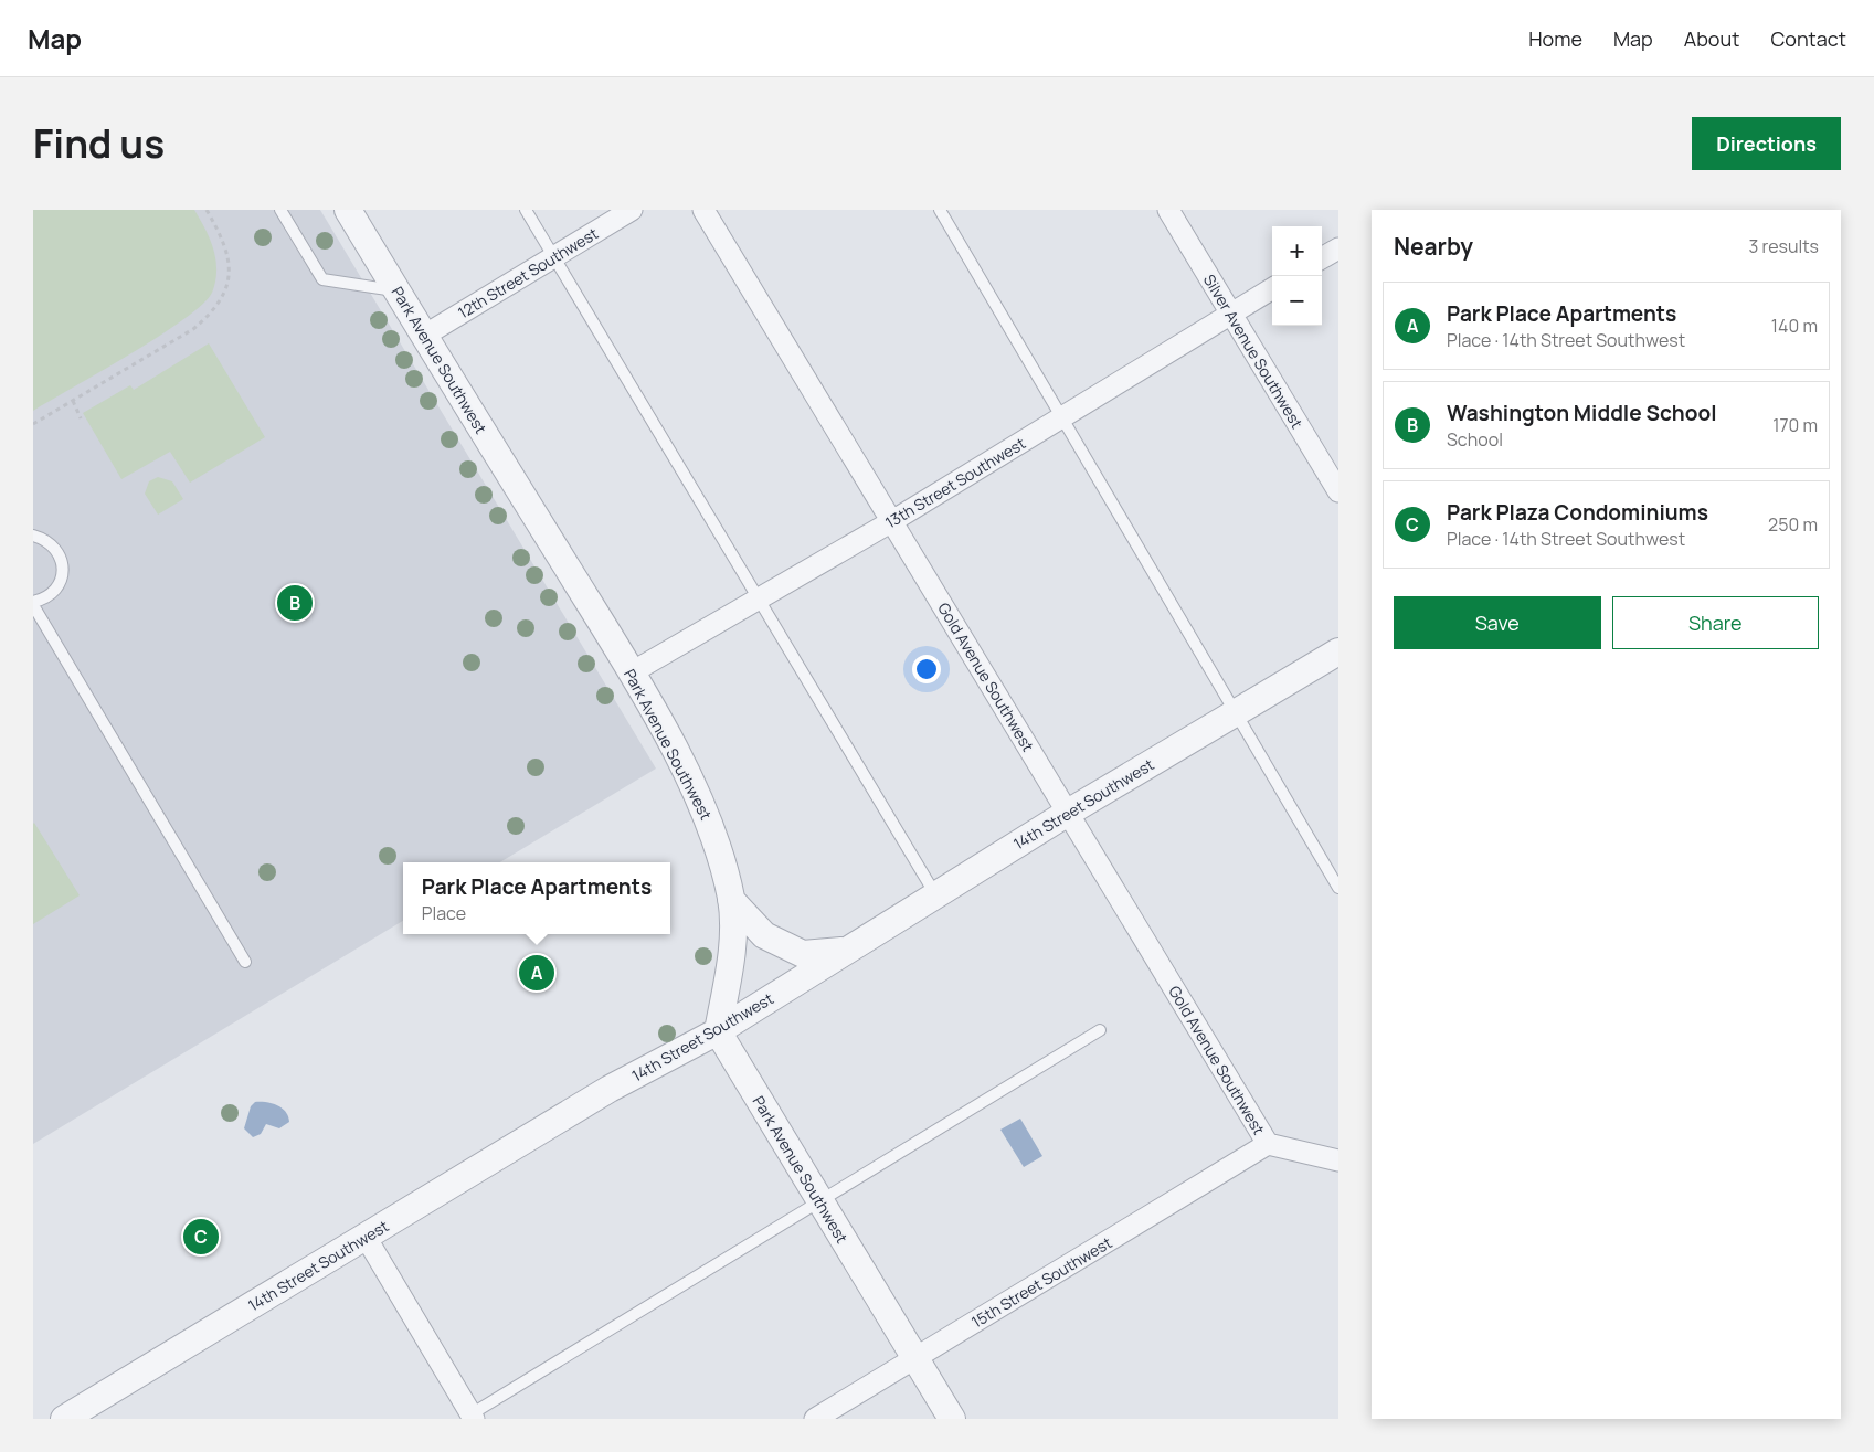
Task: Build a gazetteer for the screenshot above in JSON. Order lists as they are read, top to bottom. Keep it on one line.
{"streets":{"street":["12th Street Southwest","Silver Avenue Southwest","Park Avenue Southwest","13th Street Southwest","Gold Avenue Southwest","14th Street Southwest","15th Street Southwest"]},"crossings":[["12th Street Southwest","Park Avenue Southwest"],["Silver Avenue Southwest","13th Street Southwest"],["Park Avenue Southwest","13th Street Southwest"],["Park Avenue Southwest","14th Street Southwest"],["Park Avenue Southwest","15th Street Southwest"],["13th Street Southwest","Gold Avenue Southwest"],["Gold Avenue Southwest","14th Street Southwest"],["Gold Avenue Southwest","15th Street Southwest"]],"page":{"header":"Map","nav":["Home","Map","About","Contact"],"title":"Find us","buttons":["Directions",["Save","Share"]],"heading":["Nearby","3 results"],"map_buttons":["+","−"],"list":[{"mark":"A","name":"Park Place Apartments","note":"Place · 14th Street Southwest","value":"140 m"},{"mark":"B","name":"Washington Middle School","note":"School","value":"170 m"},{"mark":"C","name":"Park Plaza Condominiums","note":"Place · 14th Street Southwest","value":"250 m"}],"pins":["B","A","C"],"popup":["Park Place Apartments","Place"]}}
